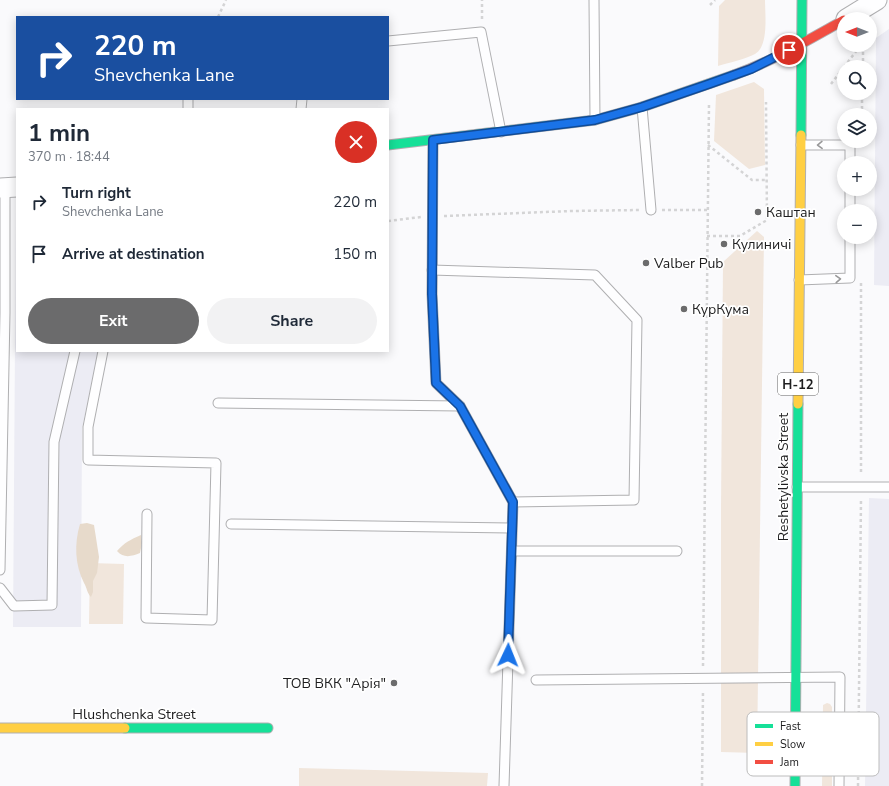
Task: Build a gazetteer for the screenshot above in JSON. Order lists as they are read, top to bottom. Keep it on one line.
{"streets":{"main road":["Н-12","Reshetylivska Street","Hlushchenka Street"]},"places":["Каштан","Кулиничі","Valber Pub","КурКума","ТОВ ВКК \"Арія\""],"legend":["Fast","Slow","Jam"],"north":"left","page":{"map_buttons":["+","−"],"turn":["220 m","Shevchenka Lane"],"heading":["1 min","370 m · 18:44"],"list":[{"name":"Turn right","note":"Shevchenka Lane","value":"220 m"},{"name":"Arrive at destination","value":"150 m"}],"buttons":["Exit","Share"]}}
